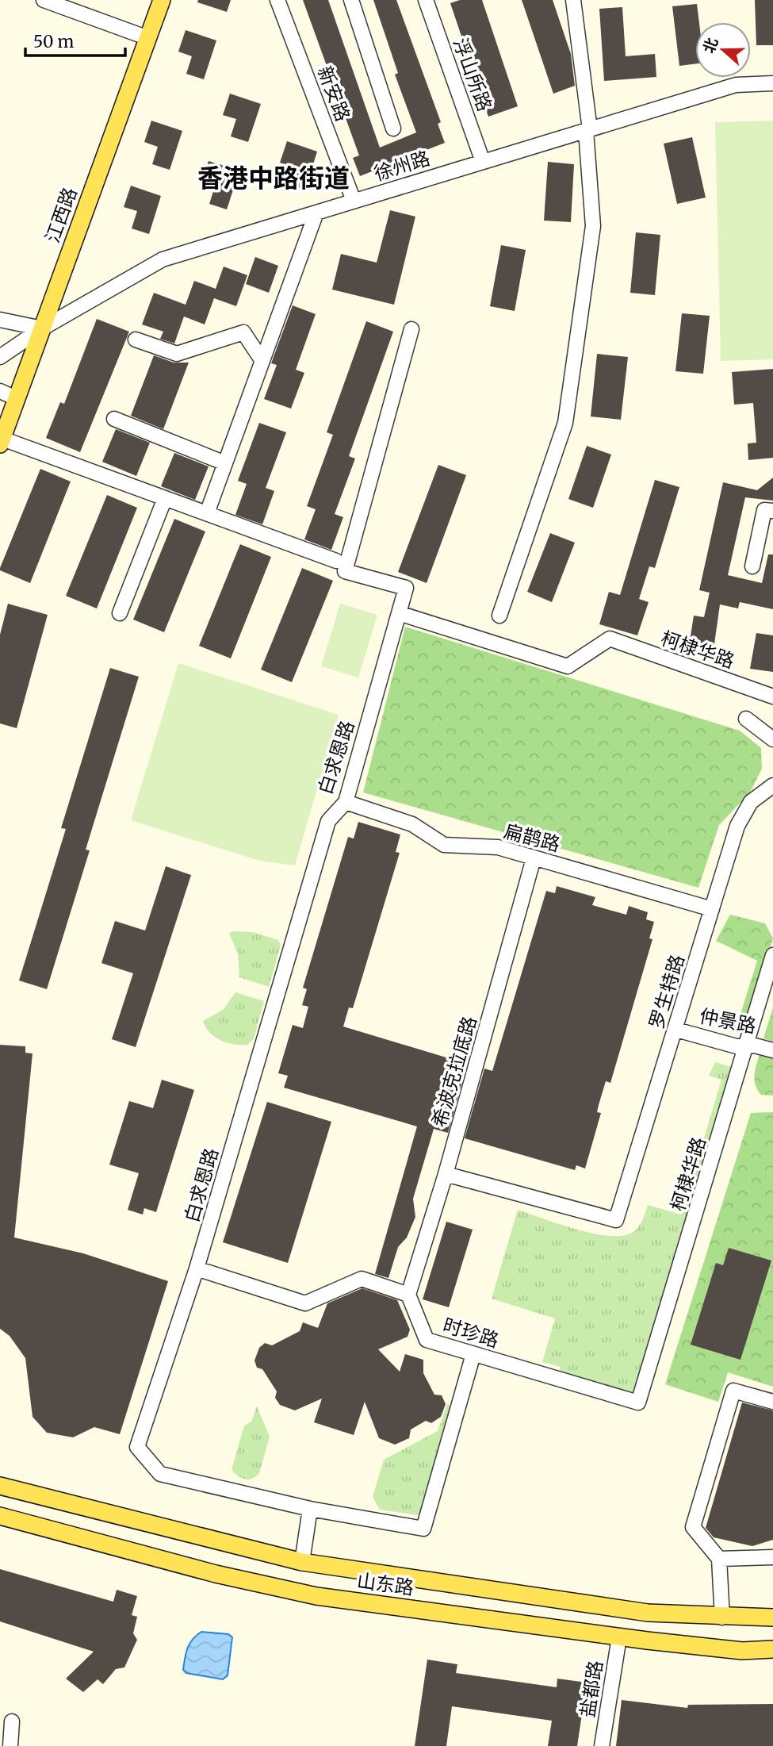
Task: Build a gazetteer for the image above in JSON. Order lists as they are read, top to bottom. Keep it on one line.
{"streets":{"main road":["江西路","山东路"],"street":["浮山所路","新安路","徐州路","柯棣华路","白求恩路","扁鹊路","罗生特路","仲景路","希波克拉底路","时珍路","盐都路"]},"crossings":[["浮山所路","徐州路"],["新安路","徐州路"],["徐州路","江西路"],["柯棣华路","白求恩路"],["柯棣华路","仲景路"],["柯棣华路","时珍路"],["白求恩路","扁鹊路"],["扁鹊路","罗生特路"],["扁鹊路","希波克拉底路"],["罗生特路","仲景路"],["罗生特路","希波克拉底路"],["希波克拉底路","时珍路"],["山东路","盐都路"]],"districts":["香港中路街道"],"scale_bar":"50 m","north":"left"}
